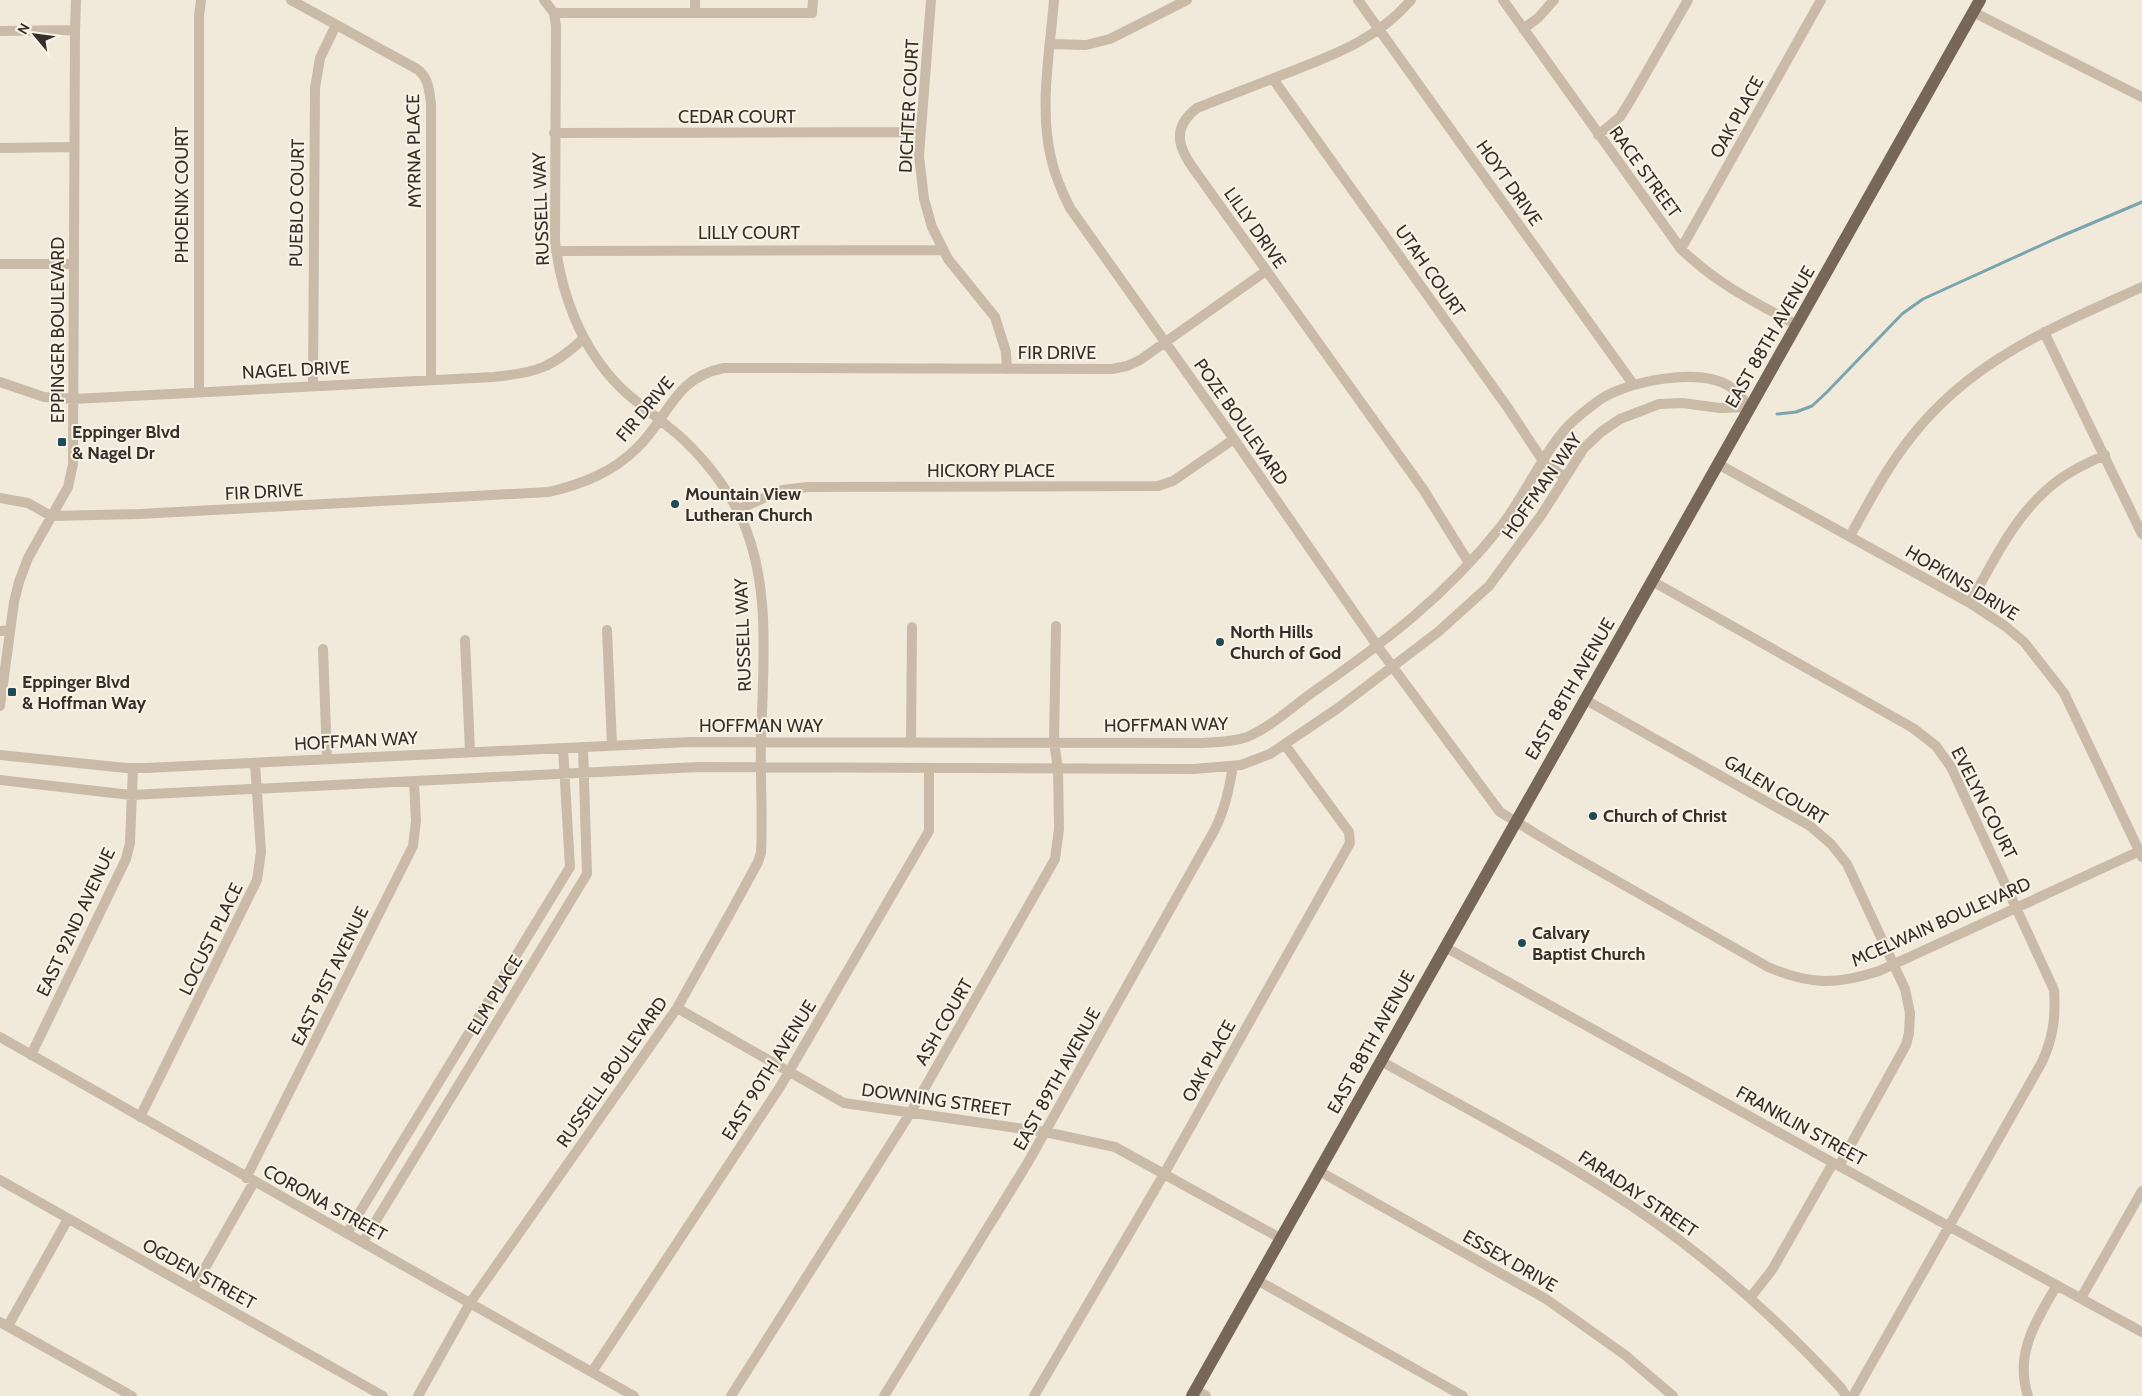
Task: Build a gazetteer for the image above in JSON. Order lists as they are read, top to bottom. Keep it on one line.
{"streets":{"main road":["EAST 88TH AVENUE"],"street":["DICHTER COURT","CEDAR COURT","OAK PLACE","MYRNA PLACE","RACE STREET","HOYT DRIVE","PHOENIX COURT","PUEBLO COURT","RUSSELL WAY","LILLY DRIVE","LILLY COURT","UTAH COURT","EPPINGER BOULEVARD","FIR DRIVE","NAGEL DRIVE","POZE BOULEVARD","HICKORY PLACE","HOFFMAN WAY","HOPKINS DRIVE","GALEN COURT","EVELYN COURT","EAST 92ND AVENUE","MCELWAIN BOULEVARD","LOCUST PLACE","EAST 91ST AVENUE","ELM PLACE","ASH COURT","EAST 90TH AVENUE","RUSSELL BOULEVARD","EAST 89TH AVENUE","DOWNING STREET","FRANKLIN STREET","FARADAY STREET","CORONA STREET","ESSEX DRIVE","OGDEN STREET"]},"crossings":[["DICHTER COURT","CEDAR COURT"],["DICHTER COURT","LILLY COURT"],["DICHTER COURT","FIR DRIVE"],["CEDAR COURT","RUSSELL WAY"],["OAK PLACE","RACE STREET"],["OAK PLACE","HOFFMAN WAY"],["OAK PLACE","DOWNING STREET"],["MYRNA PLACE","PUEBLO COURT"],["MYRNA PLACE","NAGEL DRIVE"],["RACE STREET","EAST 88TH AVENUE"],["HOYT DRIVE","LILLY DRIVE"],["HOYT DRIVE","HOFFMAN WAY"],["PHOENIX COURT","NAGEL DRIVE"],["PUEBLO COURT","NAGEL DRIVE"],["RUSSELL WAY","LILLY COURT"],["RUSSELL WAY","FIR DRIVE"],["RUSSELL WAY","NAGEL DRIVE"],["RUSSELL WAY","HICKORY PLACE"],["RUSSELL WAY","HOFFMAN WAY"],["RUSSELL WAY","RUSSELL BOULEVARD"],["LILLY DRIVE","UTAH COURT"],["LILLY DRIVE","FIR DRIVE"],["LILLY DRIVE","HOFFMAN WAY"],["UTAH COURT","HOFFMAN WAY"],["EPPINGER BOULEVARD","FIR DRIVE"],["EPPINGER BOULEVARD","NAGEL DRIVE"],["EAST 88TH AVENUE","POZE BOULEVARD"],["EAST 88TH AVENUE","HOFFMAN WAY"],["EAST 88TH AVENUE","HOPKINS DRIVE"],["EAST 88TH AVENUE","GALEN COURT"],["EAST 88TH AVENUE","EVELYN COURT"],["EAST 88TH AVENUE","MCELWAIN BOULEVARD"],["EAST 88TH AVENUE","DOWNING STREET"],["EAST 88TH AVENUE","FRANKLIN STREET"],["EAST 88TH AVENUE","FARADAY STREET"],["EAST 88TH AVENUE","ESSEX DRIVE"],["FIR DRIVE","POZE BOULEVARD"],["POZE BOULEVARD","HICKORY PLACE"],["POZE BOULEVARD","HOFFMAN WAY"],["POZE BOULEVARD","MCELWAIN BOULEVARD"],["HOFFMAN WAY","EAST 92ND AVENUE"],["HOFFMAN WAY","LOCUST PLACE"],["HOFFMAN WAY","EAST 91ST AVENUE"],["HOFFMAN WAY","ELM PLACE"],["HOFFMAN WAY","ASH COURT"],["HOFFMAN WAY","EAST 90TH AVENUE"],["HOFFMAN WAY","RUSSELL BOULEVARD"],["HOFFMAN WAY","EAST 89TH AVENUE"],["HOPKINS DRIVE","MCELWAIN BOULEVARD"],["GALEN COURT","MCELWAIN BOULEVARD"],["GALEN COURT","FRANKLIN STREET"],["GALEN COURT","FARADAY STREET"],["EVELYN COURT","MCELWAIN BOULEVARD"],["EVELYN COURT","FRANKLIN STREET"],["EAST 92ND AVENUE","CORONA STREET"],["LOCUST PLACE","CORONA STREET"],["EAST 91ST AVENUE","CORONA STREET"],["EAST 91ST AVENUE","OGDEN STREET"],["ELM PLACE","CORONA STREET"],["ASH COURT","DOWNING STREET"],["EAST 90TH AVENUE","DOWNING STREET"],["EAST 90TH AVENUE","CORONA STREET"],["RUSSELL BOULEVARD","DOWNING STREET"],["RUSSELL BOULEVARD","CORONA STREET"],["EAST 89TH AVENUE","DOWNING STREET"]],"places":{"transit":["Eppinger Blvd & Nagel Dr","Eppinger Blvd & Hoffman Way"],"other":["Mountain View Lutheran Church","North Hills Church of God","Church of Christ","Calvary Baptist Church"]},"north":"top left"}
